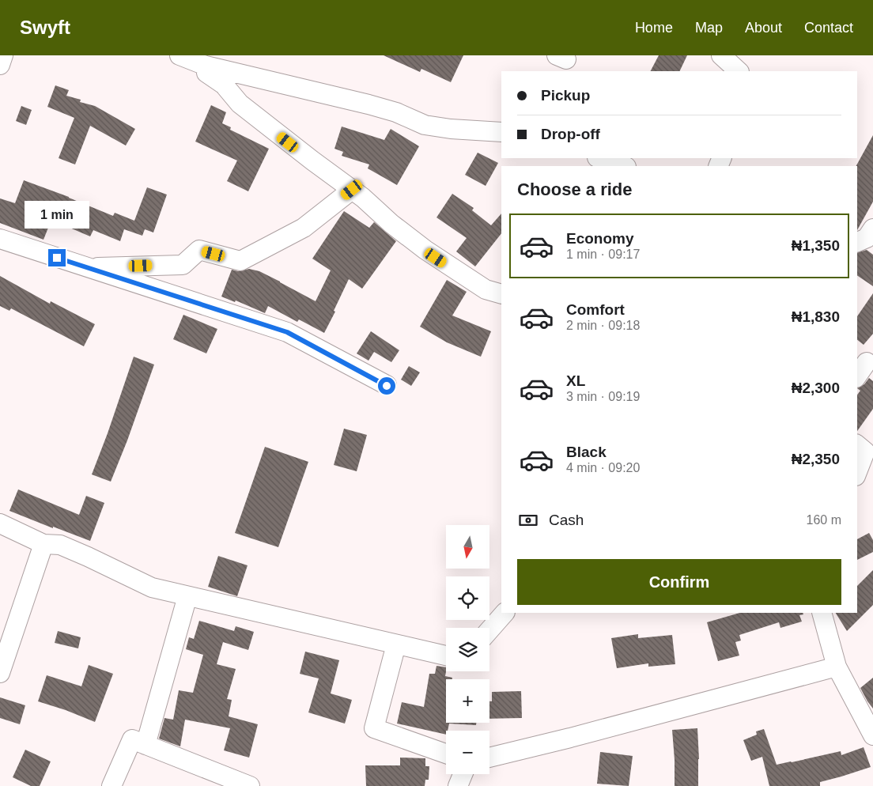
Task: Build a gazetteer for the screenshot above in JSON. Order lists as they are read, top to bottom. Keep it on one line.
{"north":"bottom","page":{"header":"Swyft","nav":["Home","Map","About","Contact"],"banner":["Pickup","Drop-off"],"heading":"Choose a ride","bubble":"1 min","list":[{"name":"Economy","note":"1 min · 09:17","value":"₦1,350"},{"name":"Comfort","note":"2 min · 09:18","value":"₦1,830"},{"name":"XL","note":"3 min · 09:19","value":"₦2,300"},{"name":"Black","note":"4 min · 09:20","value":"₦2,350"}],"pay":["Cash","160 m"],"map_buttons":["+","−"],"buttons":"Confirm"}}
